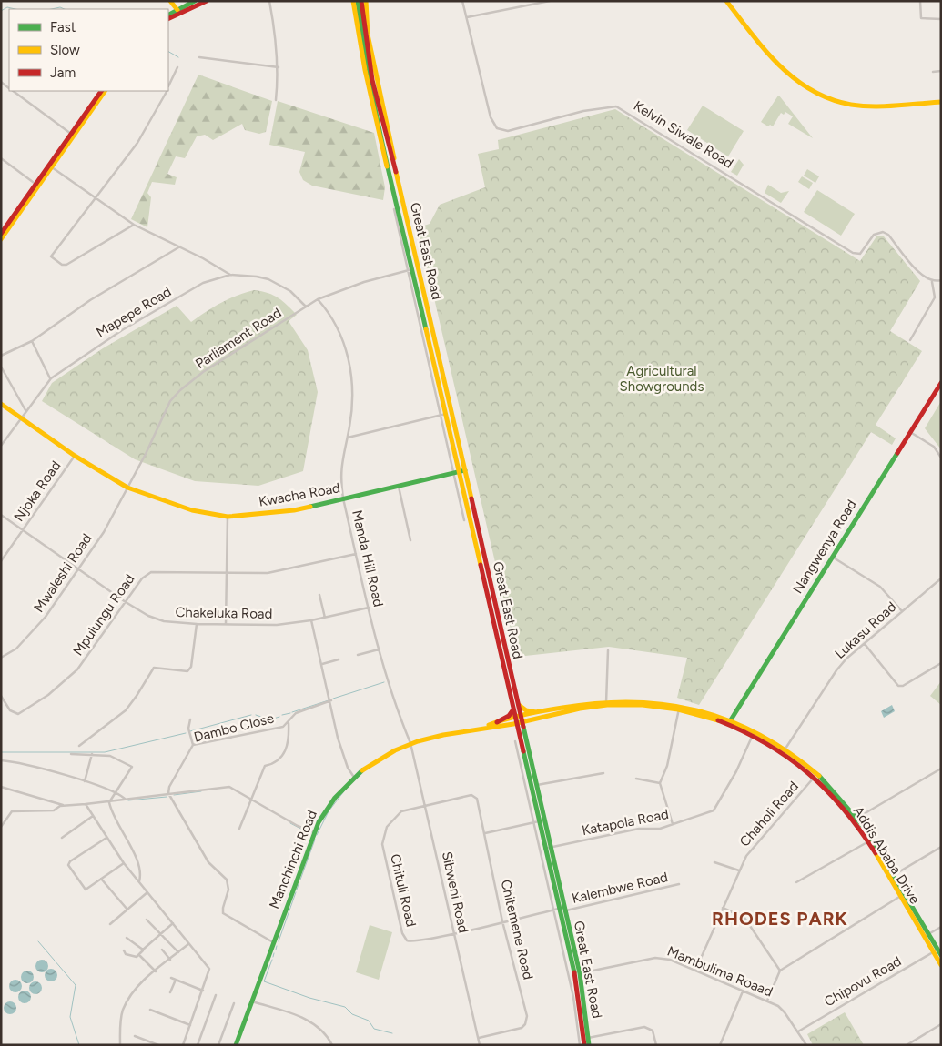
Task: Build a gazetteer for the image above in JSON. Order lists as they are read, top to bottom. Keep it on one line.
{"streets":{"main road":["Great East Road","Kwacha Road","Nangwenya Road","Addis Ababa Drive","Manchinchi Road"],"street":["Kelvin Siwale Road","Mapepe Road","Parliament Road","Njoka Road","Manda Hill Road","Mwaleshi Road","Chakeluka Road","Mpulungu Road","Lukasu Road","Dambo Close","Chaholi Road","Katapola Road","Kalembwe Road","Chituli Road","Sibweni Road","Chitemene Road","Mambulima Roaad","Chipovu Road"]},"crossings":[["Great East Road","Parliament Road"],["Great East Road","Kwacha Road"],["Great East Road","Katapola Road"],["Great East Road","Addis Ababa Drive"],["Great East Road","Manchinchi Road"],["Great East Road","Kalembwe Road"],["Great East Road","Mambulima Roaad"],["Mapepe Road","Parliament Road"],["Mapepe Road","Kwacha Road"],["Parliament Road","Kwacha Road"],["Parliament Road","Manda Hill Road"],["Parliament Road","Mwaleshi Road"],["Njoka Road","Kwacha Road"],["Njoka Road","Chakeluka Road"],["Kwacha Road","Manda Hill Road"],["Kwacha Road","Mwaleshi Road"],["Nangwenya Road","Addis Ababa Drive"],["Manda Hill Road","Chakeluka Road"],["Manda Hill Road","Mpulungu Road"],["Manda Hill Road","Manchinchi Road"],["Manda Hill Road","Sibweni Road"],["Mwaleshi Road","Chakeluka Road"],["Chakeluka Road","Mpulungu Road"],["Lukasu Road","Addis Ababa Drive"],["Chaholi Road","Addis Ababa Drive"],["Chaholi Road","Mambulima Roaad"],["Katapola Road","Addis Ababa Drive"],["Addis Ababa Drive","Manchinchi Road"],["Addis Ababa Drive","Chipovu Road"],["Manchinchi Road","Sibweni Road"],["Chituli Road","Sibweni Road"],["Chituli Road","Chitemene Road"],["Sibweni Road","Chitemene Road"],["Mambulima Roaad","Chipovu Road"]],"districts":["RHODES PARK"],"parks":["Agricultural Showgrounds"],"legend":["Fast","Slow","Jam"]}
